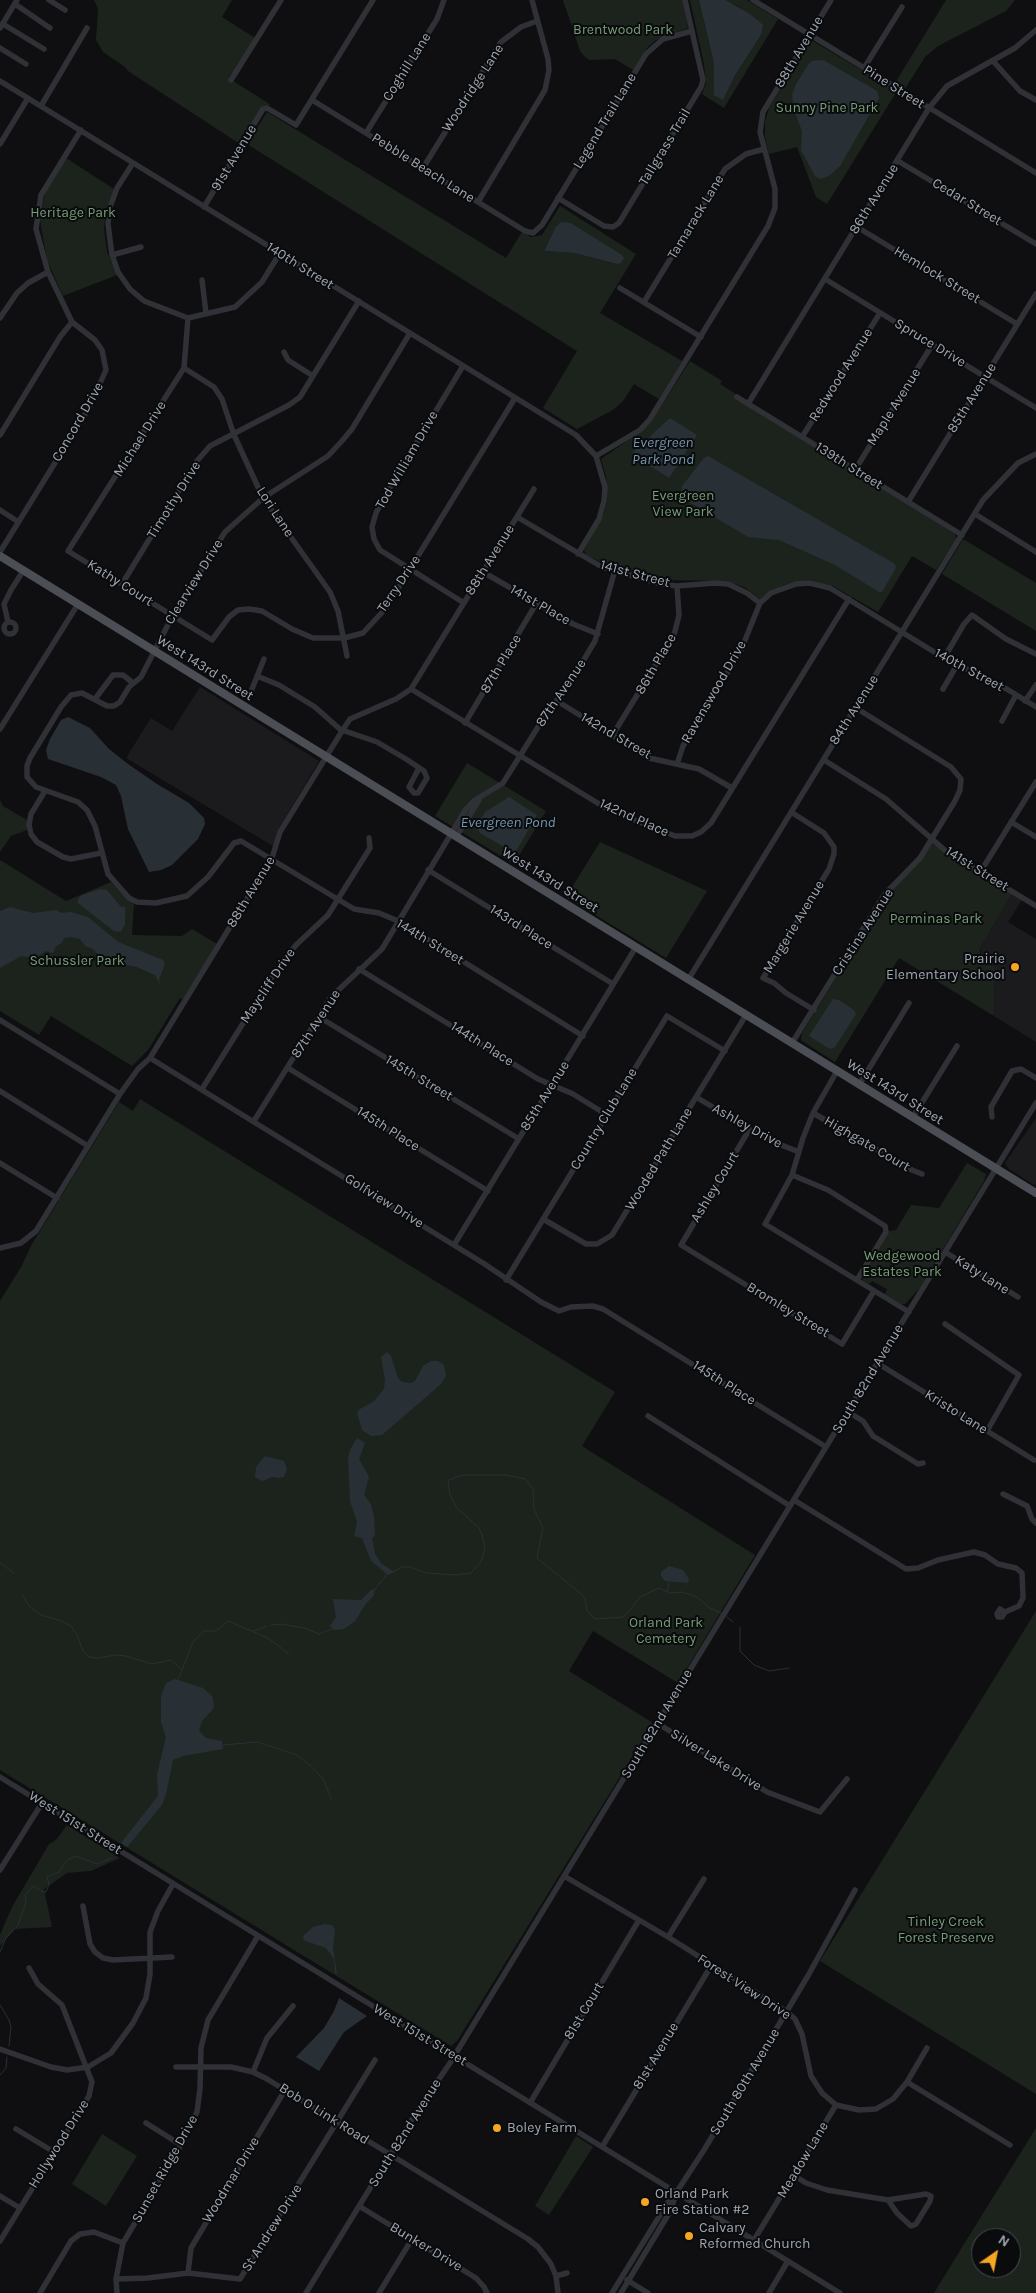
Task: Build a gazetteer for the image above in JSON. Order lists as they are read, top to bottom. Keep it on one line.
{"streets":{"main road":["West 143rd Street"],"street":["88th Avenue","Coghill Lane","Pine Street","Woodridge Lane","Legend Trail Lane","Tallgrass Trail","91st Avenue","Pebble Beach Lane","86th Avenue","Cedar Street","Tamarack Lane","140th Street","Hemlock Street","Spruce Drive","Redwood Avenue","85th Avenue","Maple Avenue","Concord Drive","Michael Drive","Tod William Drive","139th Street","Timothy Drive","Lori Lane","141st Street","Clearview Drive","Kathy Court","Terry Drive","141st Place","87th Place","86th Place","Ravenswood Drive","87th Avenue","84th Avenue","142nd Street","142nd Place","143rd Place","Margerie Avenue","Cristina Avenue","144th Street","Maycliff Drive","144th Place","145th Street","Country Club Lane","Ashley Drive","145th Place","Highgate Court","Wooded Path Lane","Ashley Court","Golfview Drive","Katy Lane","Bromley Street","South 82nd Avenue","Kristo Lane","Silver Lake Drive","West 151st Street","Forest View Drive","81st Court","81st Avenue","South 80th Avenue","Bob O Link Road","Hollywood Drive","Meadow Lane","Sunset Ridge Drive","Woodmar Drive","St Andrew Drive","Bunker Drive"]},"crossings":[["88th Avenue","Pine Street"],["88th Avenue","Tamarack Lane"],["88th Avenue","140th Street"],["88th Avenue","Tod William Drive"],["88th Avenue","141st Street"],["88th Avenue","Clearview Drive"],["88th Avenue","141st Place"],["88th Avenue","West 143rd Street"],["88th Avenue","142nd Place"],["88th Avenue","144th Street"],["88th Avenue","Golfview Drive"],["Coghill Lane","Pebble Beach Lane"],["Pine Street","86th Avenue"],["Woodridge Lane","Pebble Beach Lane"],["Legend Trail Lane","Tallgrass Trail"],["Legend Trail Lane","Pebble Beach Lane"],["91st Avenue","Pebble Beach Lane"],["91st Avenue","140th Street"],["86th Avenue","Cedar Street"],["86th Avenue","Hemlock Street"],["86th Avenue","Spruce Drive"],["86th Avenue","139th Street"],["140th Street","Concord Drive"],["140th Street","Tod William Drive"],["140th Street","Timothy Drive"],["140th Street","Clearview Drive"],["140th Street","Terry Drive"],["140th Street","84th Avenue"],["Hemlock Street","85th Avenue"],["Spruce Drive","Redwood Avenue"],["Spruce Drive","85th Avenue"],["Spruce Drive","Maple Avenue"],["Redwood Avenue","139th Street"],["85th Avenue","139th Street"],["85th Avenue","West 143rd Street"],["85th Avenue","143rd Place"],["85th Avenue","144th Street"],["85th Avenue","144th Place"],["85th Avenue","145th Street"],["85th Avenue","145th Place"],["85th Avenue","Golfview Drive"],["Maple Avenue","139th Street"],["Michael Drive","Lori Lane"],["Michael Drive","Kathy Court"],["Tod William Drive","Terry Drive"],["139th Street","84th Avenue"],["Timothy Drive","Lori Lane"],["Timothy Drive","Kathy Court"],["Lori Lane","Clearview Drive"],["Lori Lane","Terry Drive"],["141st Street","86th Place"],["141st Street","Ravenswood Drive"],["141st Street","87th Avenue"],["141st Street","84th Avenue"],["141st Street","Cristina Avenue"],["Clearview Drive","Kathy Court"],["Clearview Drive","Terry Drive"],["Clearview Drive","West 143rd Street"],["Clearview Drive","144th Street"],["Kathy Court","Terry Drive"],["141st Place","87th Place"],["141st Place","87th Avenue"],["87th Place","142nd Place"],["86th Place","142nd Street"],["West 143rd Street","87th Avenue"],["West 143rd Street","84th Avenue"],["West 143rd Street","Cristina Avenue"],["West 143rd Street","Wooded Path Lane"],["West 143rd Street","South 82nd Avenue"],["Ravenswood Drive","142nd Street"],["87th Avenue","142nd Street"],["87th Avenue","142nd Place"],["87th Avenue","143rd Place"],["87th Avenue","144th Street"],["87th Avenue","144th Place"],["87th Avenue","145th Street"],["87th Avenue","145th Place"],["87th Avenue","Golfview Drive"],["84th Avenue","Margerie Avenue"],["84th Avenue","Cristina Avenue"],["142nd Street","142nd Place"],["Margerie Avenue","Cristina Avenue"],["144th Street","Maycliff Drive"],["Maycliff Drive","Golfview Drive"],["144th Place","Country Club Lane"],["Country Club Lane","Wooded Path Lane"],["Country Club Lane","Golfview Drive"],["Ashley Drive","Wooded Path Lane"],["Ashley Drive","Ashley Court"],["145th Place","Golfview Drive"],["145th Place","South 82nd Avenue"],["Ashley Court","Bromley Street"],["Katy Lane","South 82nd Avenue"],["South 82nd Avenue","Kristo Lane"],["South 82nd Avenue","Silver Lake Drive"],["South 82nd Avenue","West 151st Street"],["South 82nd Avenue","Forest View Drive"],["South 82nd Avenue","Bob O Link Road"],["South 82nd Avenue","Bunker Drive"],["West 151st Street","81st Court"],["West 151st Street","81st Avenue"],["West 151st Street","South 80th Avenue"],["West 151st Street","Meadow Lane"],["West 151st Street","Sunset Ridge Drive"],["Forest View Drive","81st Court"],["Forest View Drive","81st Avenue"],["Forest View Drive","South 80th Avenue"],["Forest View Drive","Meadow Lane"],["Bob O Link Road","Sunset Ridge Drive"],["Bob O Link Road","Woodmar Drive"],["Bob O Link Road","St Andrew Drive"],["Sunset Ridge Drive","St Andrew Drive"],["Woodmar Drive","St Andrew Drive"]],"water":["Evergreen Park Pond","Evergreen Pond"],"parks":["Brentwood Park","Sunny Pine Park","Heritage Park","Evergreen View Park","Perminas Park","Schussler Park","Wedgewood Estates Park","Orland Park Cemetery","Tinley Creek Forest Preserve"],"places":["Prairie Elementary School","Boley Farm","Orland Park Fire Station #2","Calvary Reformed Church"],"north":"top right"}
